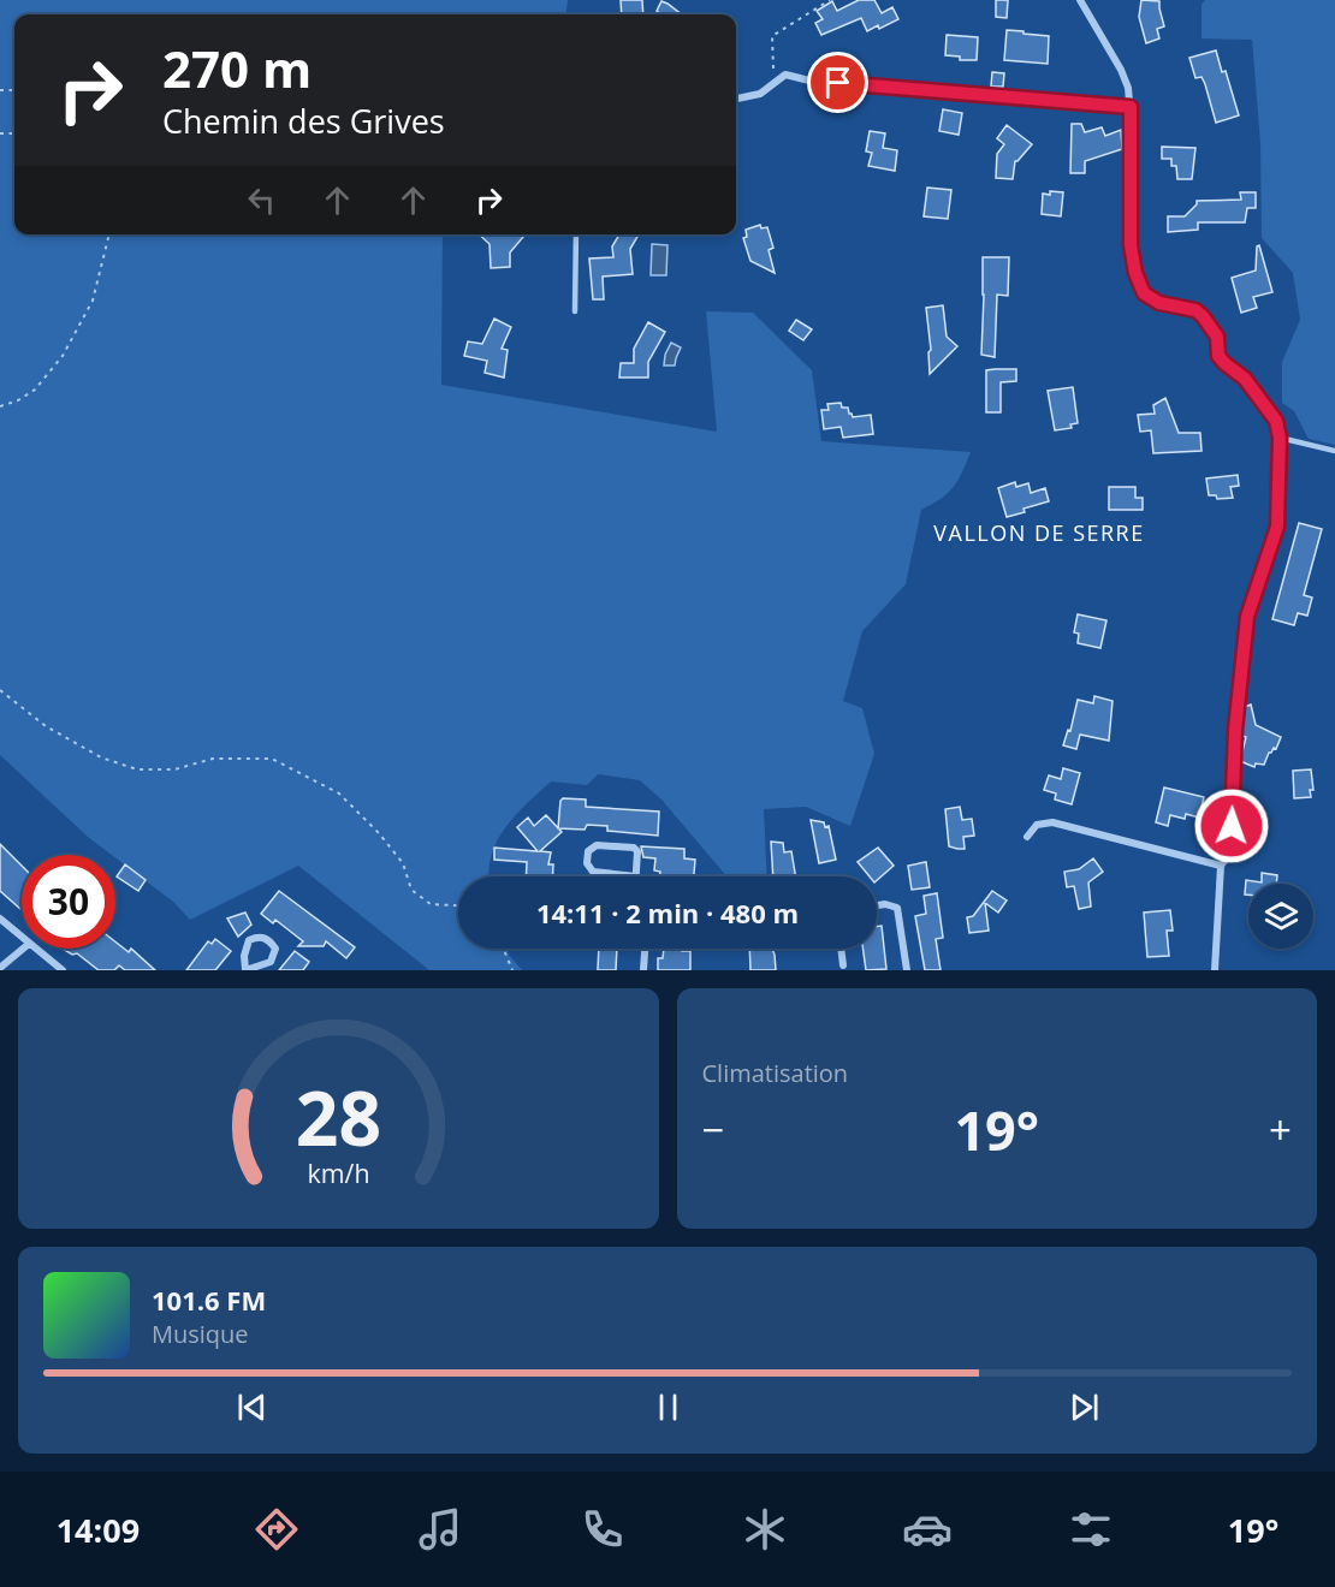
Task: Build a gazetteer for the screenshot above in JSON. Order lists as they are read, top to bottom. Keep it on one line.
{"districts":["VALLON DE SERRE"],"page":{"turn":["270 m","Chemin des Grives"],"limit":"30","trip":"14:11 · 2 min · 480 m","tile":"Climatisation","heat":["−","19°","+"],"song":["101.6 FM","Musique"],"tabs":["14:09","19°"],"gauge":["28","km/h"]}}
